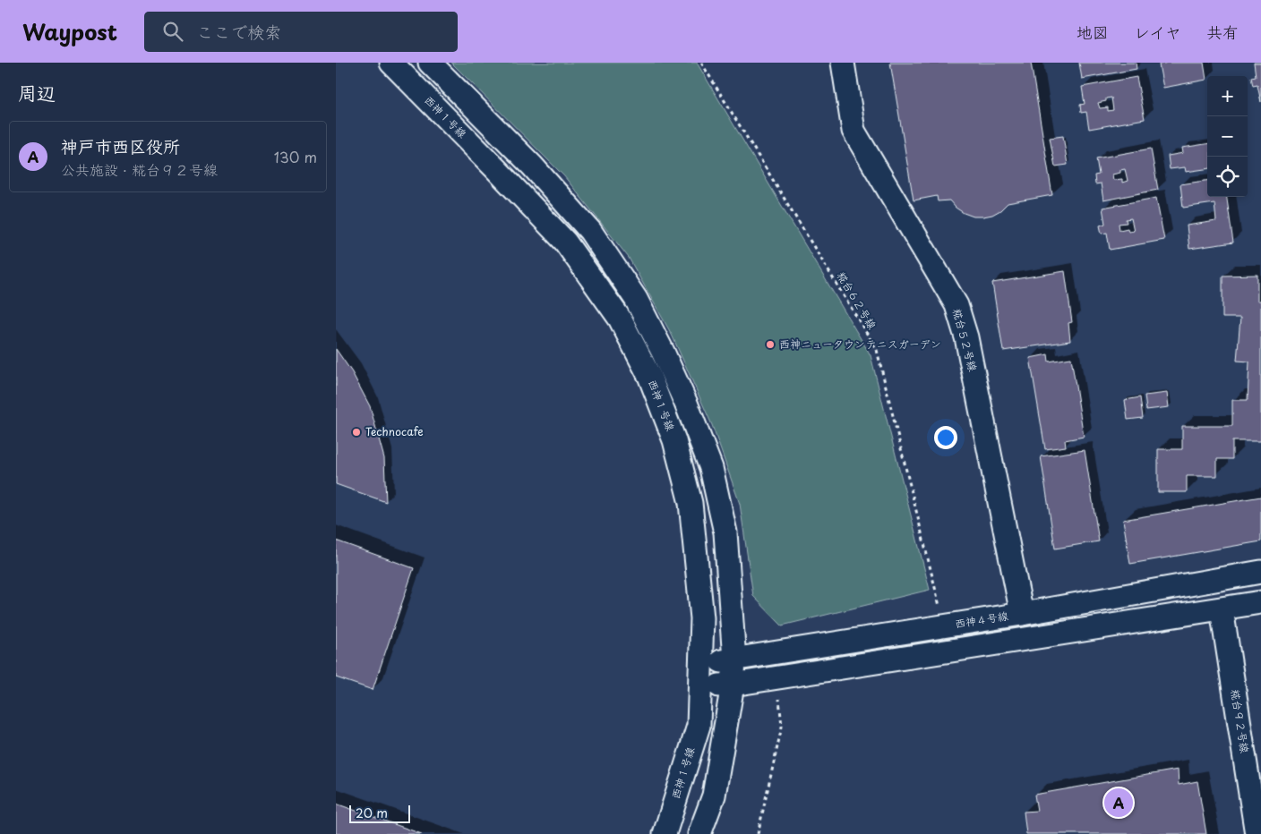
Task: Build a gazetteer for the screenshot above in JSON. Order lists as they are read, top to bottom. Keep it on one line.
{"streets":{"street":["西神１号線","糀台５２号線","西神４号線","糀台９２号線"],"path":["糀台６２号線"]},"crossings":[["西神１号線","西神４号線"],["糀台６２号線","西神４号線"],["糀台５２号線","西神４号線"]],"places":["西神ニュータウンテニスガーデン","Technocafe"],"scale_bar":"20 m","page":{"header":"Waypost","search":"ここで検索","nav":["地図","レイヤ","共有"],"heading":"周辺","map_buttons":["+","−"],"list":[{"mark":"A","name":"神戸市西区役所","note":"公共施設 · 糀台９２号線","value":"130 m"}],"pins":"A","scale":"20 m"}}
